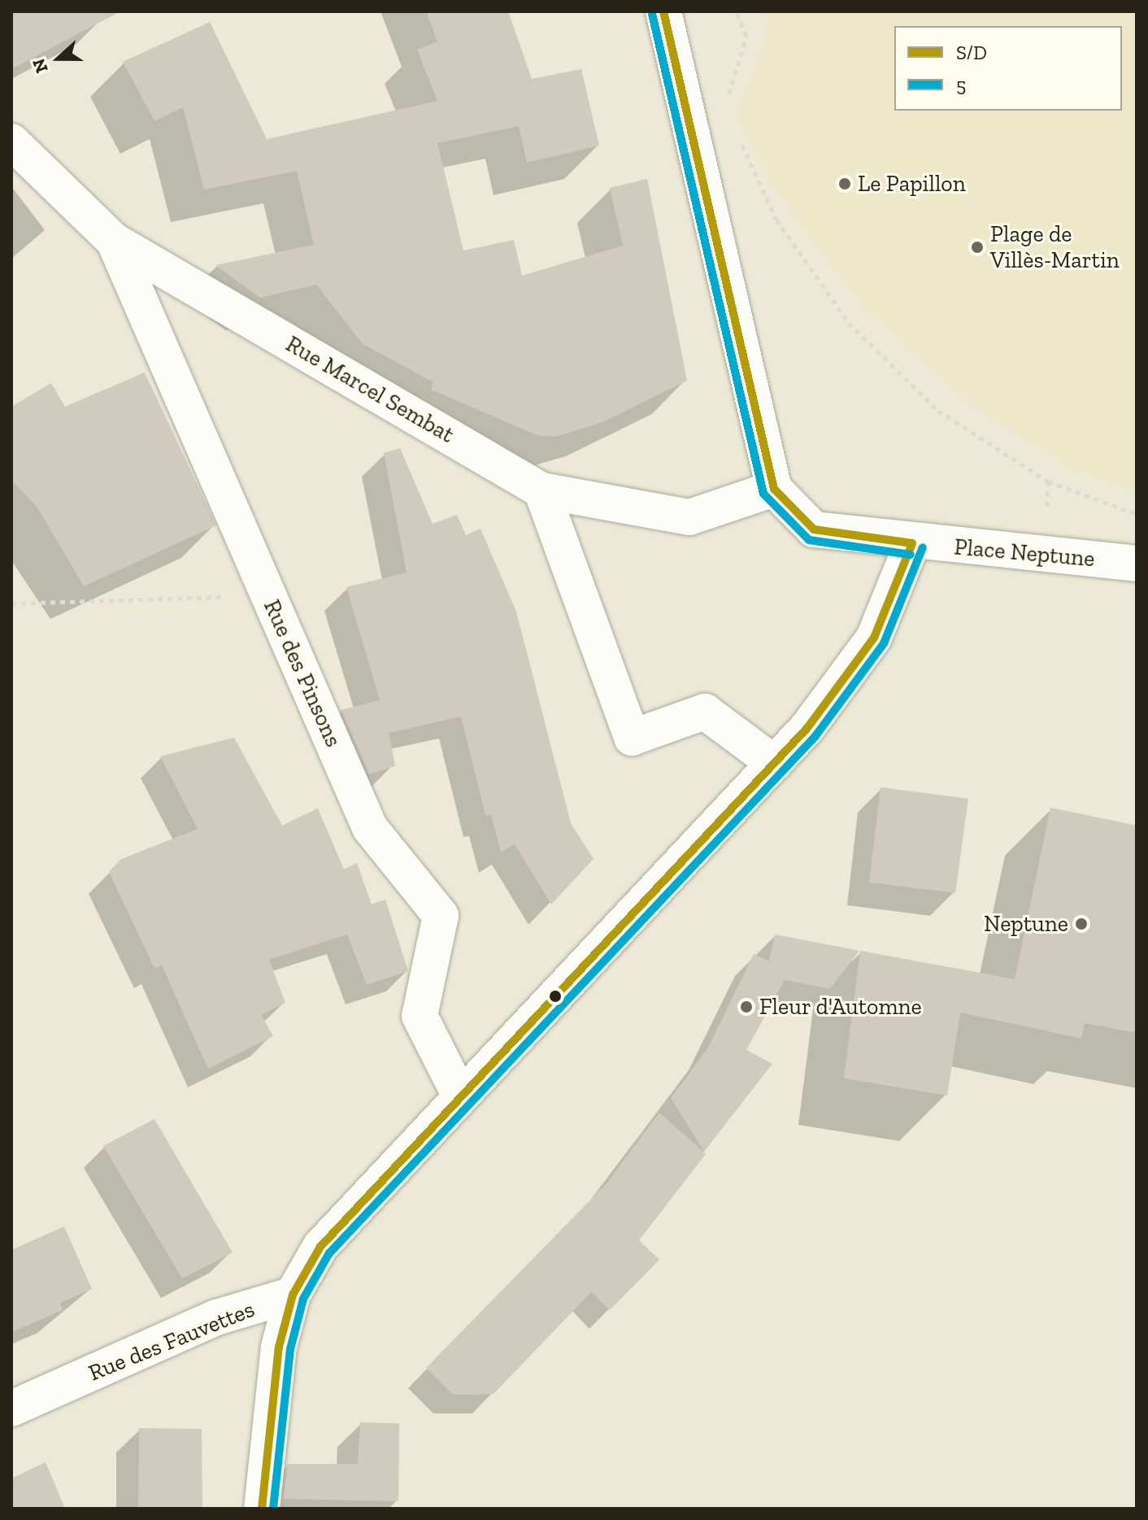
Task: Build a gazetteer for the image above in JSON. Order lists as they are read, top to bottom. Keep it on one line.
{"streets":{"street":["Rue Marcel Sembat","Place Neptune","Rue des Pinsons","Rue des Fauvettes"]},"crossings":[["Rue Marcel Sembat","Place Neptune"],["Rue Marcel Sembat","Rue des Pinsons"]],"places":["Le Papillon","Plage de Villès-Martin","Neptune","Fleur d'Automne"],"lines":["transit line S/D","transit line 5"],"legend":["S/D","5"],"north":"left"}
